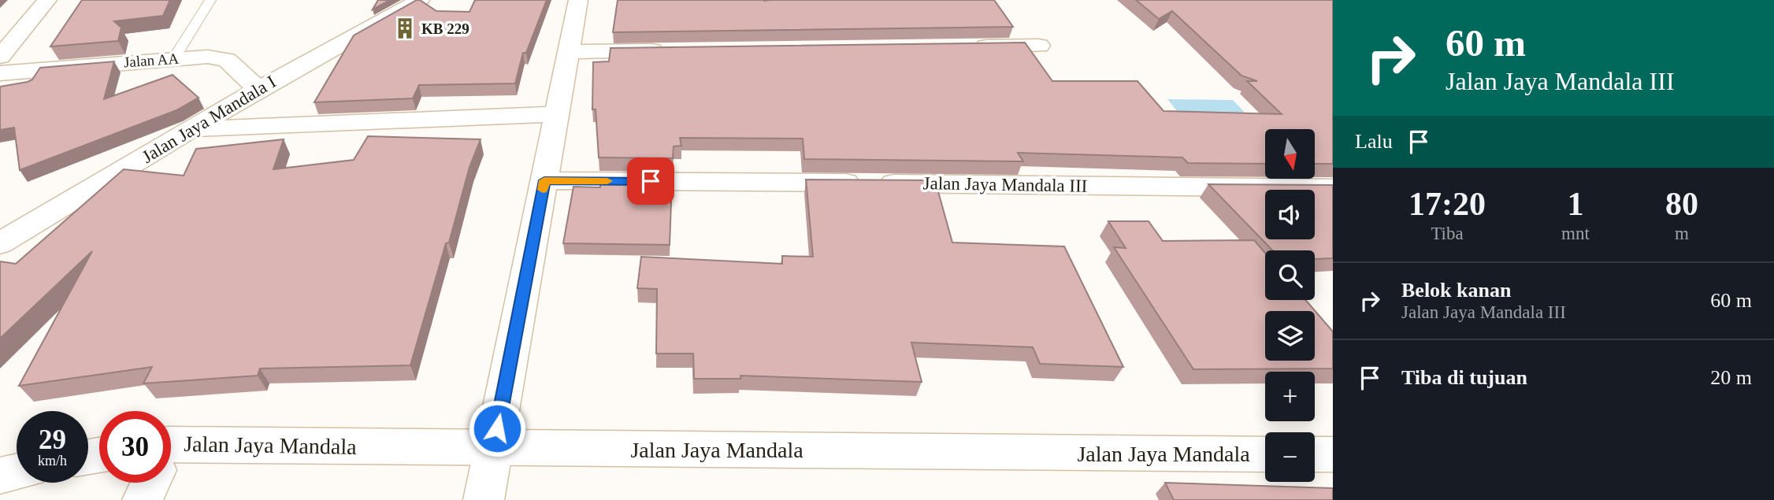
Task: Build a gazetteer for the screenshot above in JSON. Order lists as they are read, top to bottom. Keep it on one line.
{"streets":{"street":["Jalan AA","Jalan Jaya Mandala I","Jalan Jaya Mandala III","Jalan Jaya Mandala"]},"crossings":[["Jalan AA","Jalan Jaya Mandala I"]],"places":{"building":["KB 229"]},"north":"bottom","page":{"turn":["60 m","Jalan Jaya Mandala III"],"then":"Lalu","map_buttons":["+","−"],"eta":["17:20","Tiba","1","mnt","80","m"],"list":[{"name":"Belok kanan","note":"Jalan Jaya Mandala III","value":"60 m"},{"name":"Tiba di tujuan","value":"20 m"}],"speed":"29 km/h","limit":"30"}}
